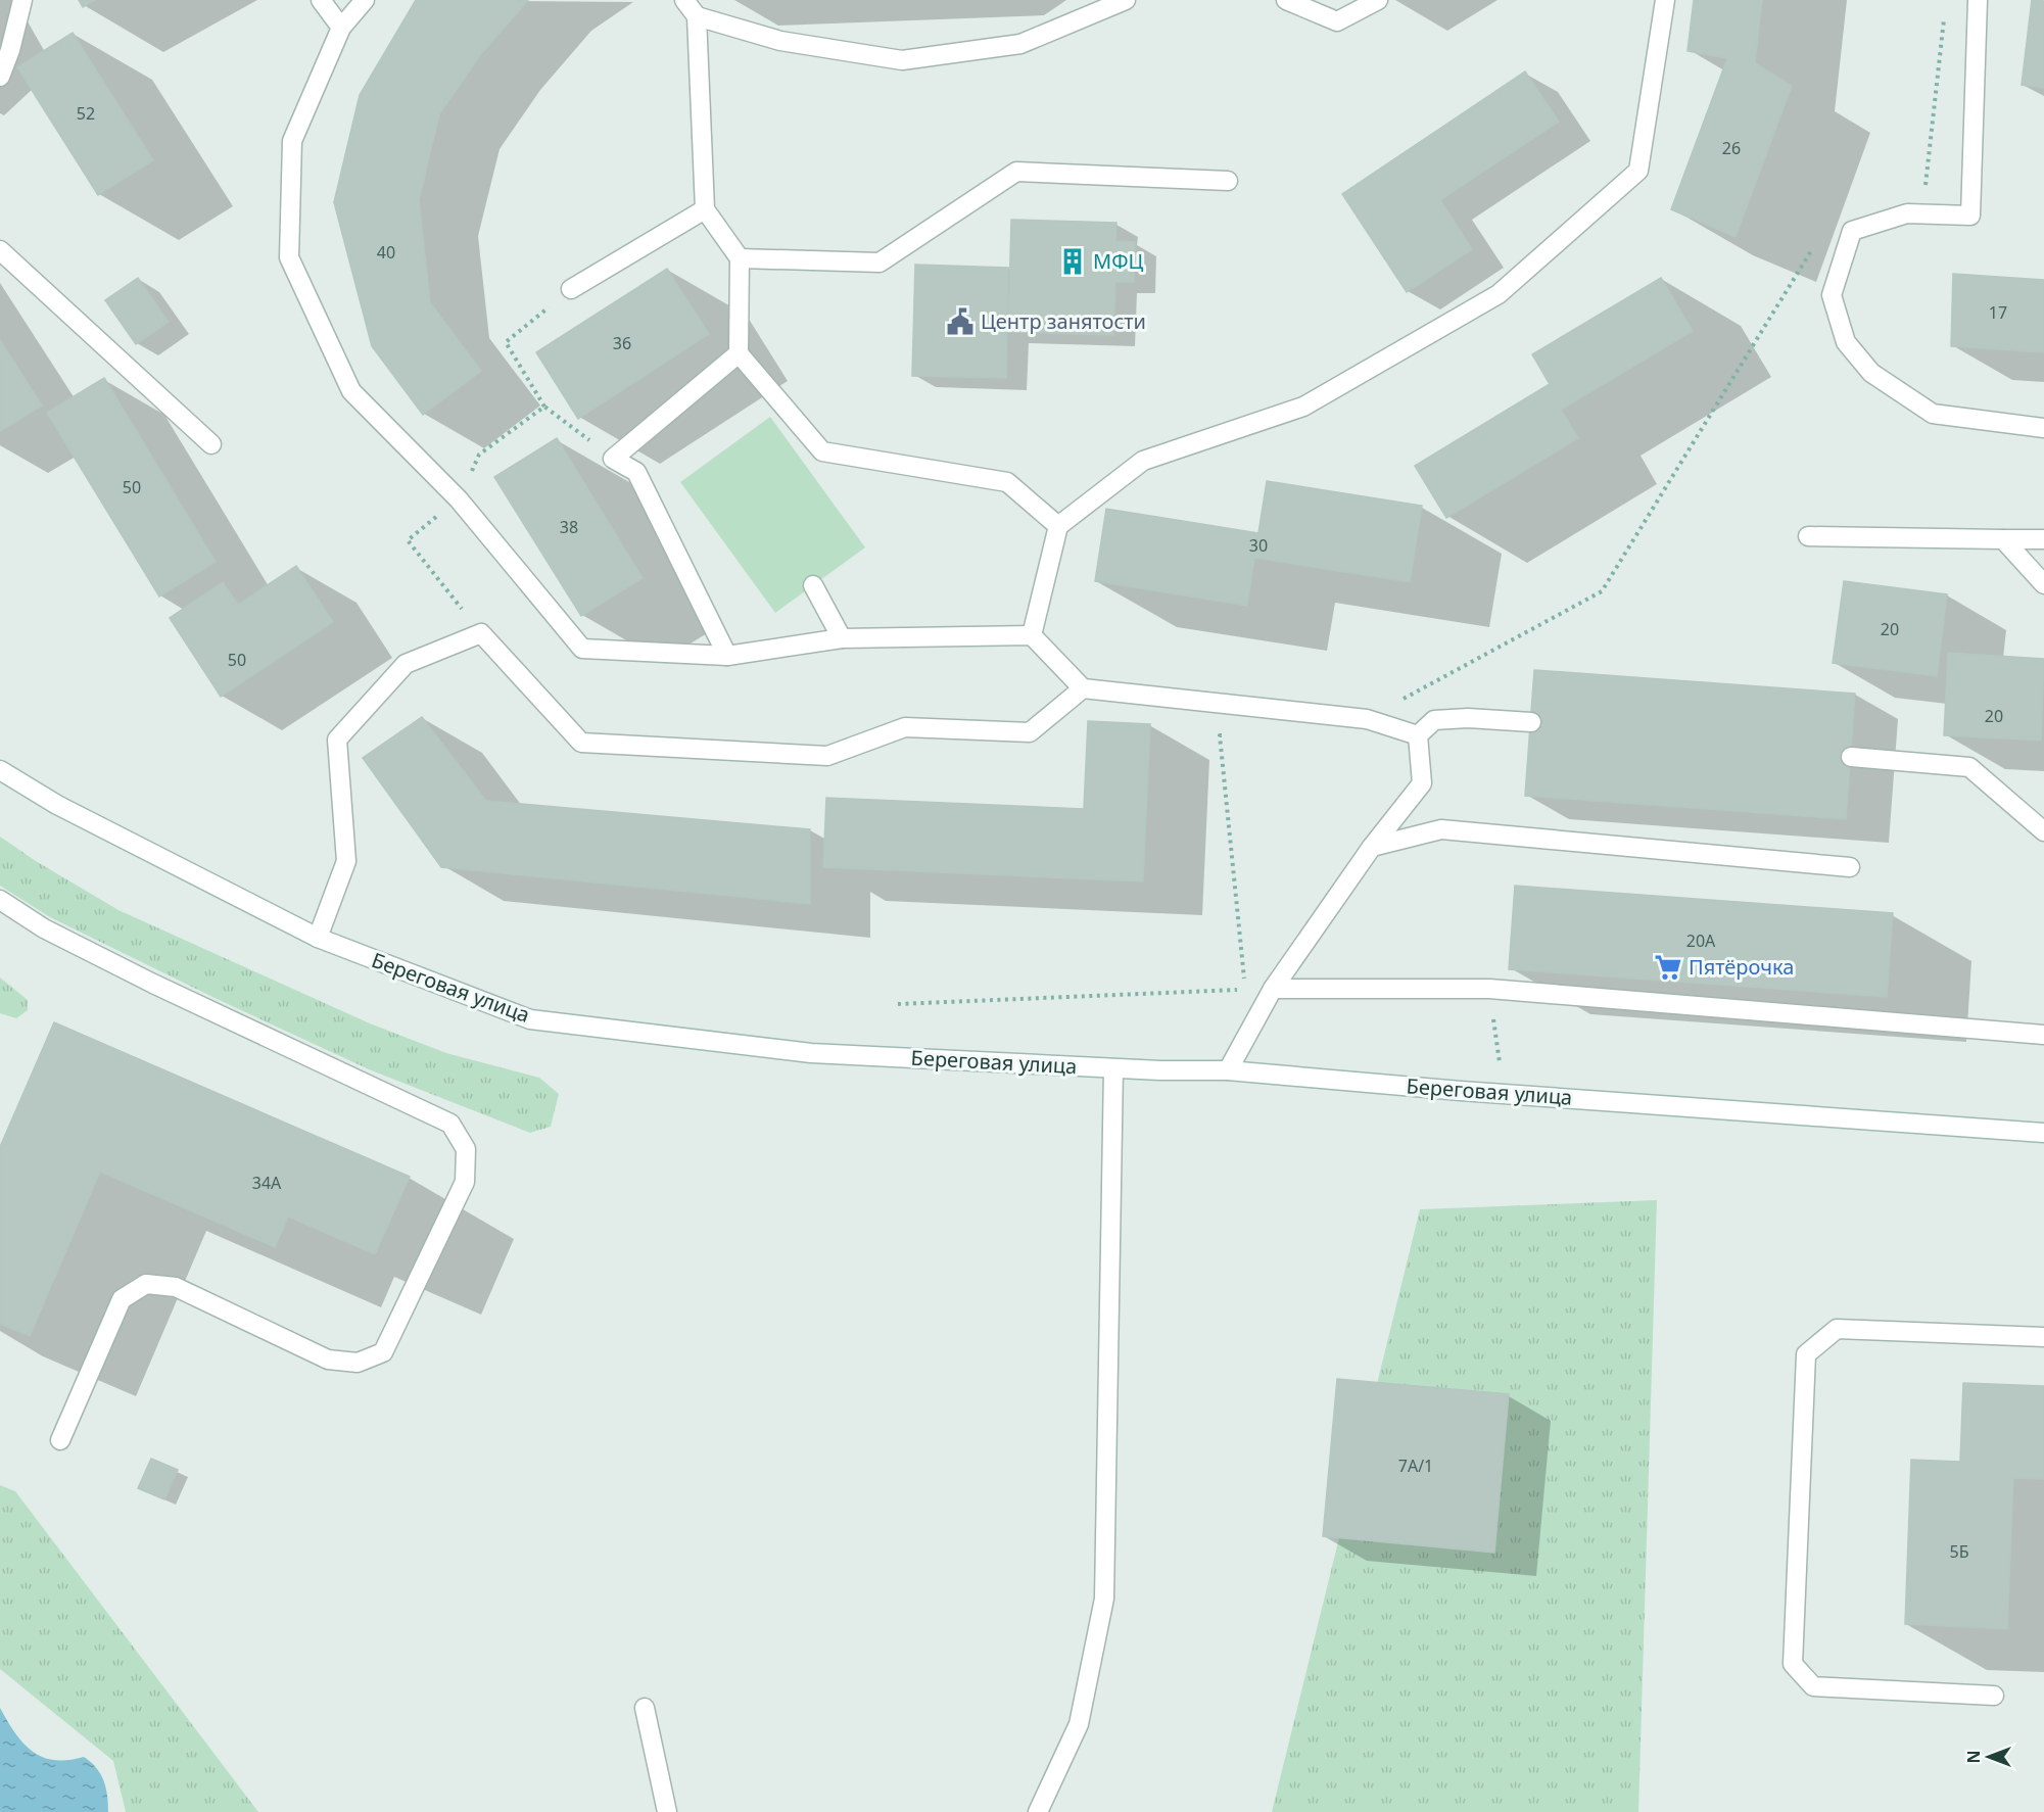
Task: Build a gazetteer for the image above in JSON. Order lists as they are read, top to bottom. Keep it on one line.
{"streets":{"main road":["Береговая улица"]},"places":{"building":["МФЦ"],"public building":["Центр занятости"],"supermarket":["Пятёрочка"]},"house_numbers":["52","26","40","17","36","50","38","30","20","50","20","20А","34А","7А/1","5Б"],"north":"left"}
